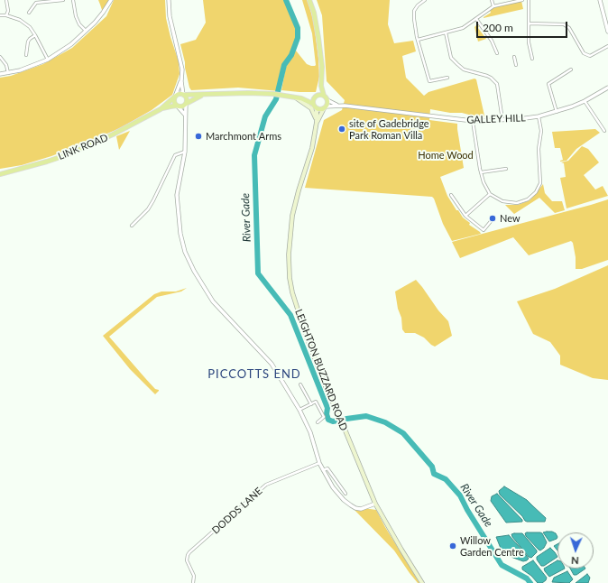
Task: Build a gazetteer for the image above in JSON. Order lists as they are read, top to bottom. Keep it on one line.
{"streets":{"main road":["LINK ROAD","LEIGHTON BUZZARD ROAD"],"street":["GALLEY HILL","DODDS LANE"]},"crossings":[["GALLEY HILL","LINK ROAD"],["GALLEY HILL","LEIGHTON BUZZARD ROAD"],["LINK ROAD","LEIGHTON BUZZARD ROAD"]],"districts":["PICCOTTS END"],"water":["River Gade"],"parks":["Home Wood"],"places":["site of Gadebridge Park Roman Villa","Marchmont Arms","New","Willow Garden Centre"],"scale_bar":"200 m","north":"bottom"}
